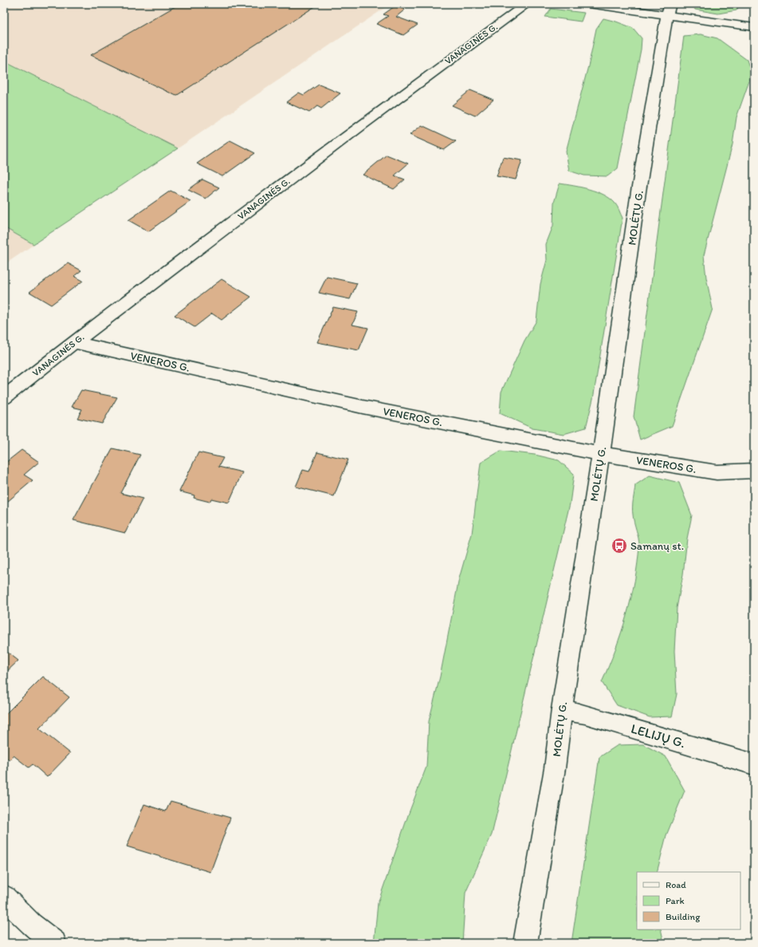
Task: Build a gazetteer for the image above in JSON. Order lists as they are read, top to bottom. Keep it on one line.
{"streets":{"street":["VANAGINĖS G.","MOLĖTŲ G.","VENEROS G.","LELIJŲ G."]},"crossings":[["VANAGINĖS G.","VENEROS G."],["MOLĖTŲ G.","VENEROS G."],["MOLĖTŲ G.","LELIJŲ G."]],"places":{"bus stop":["Samanų st."]},"legend":["Road","Park","Building"]}
